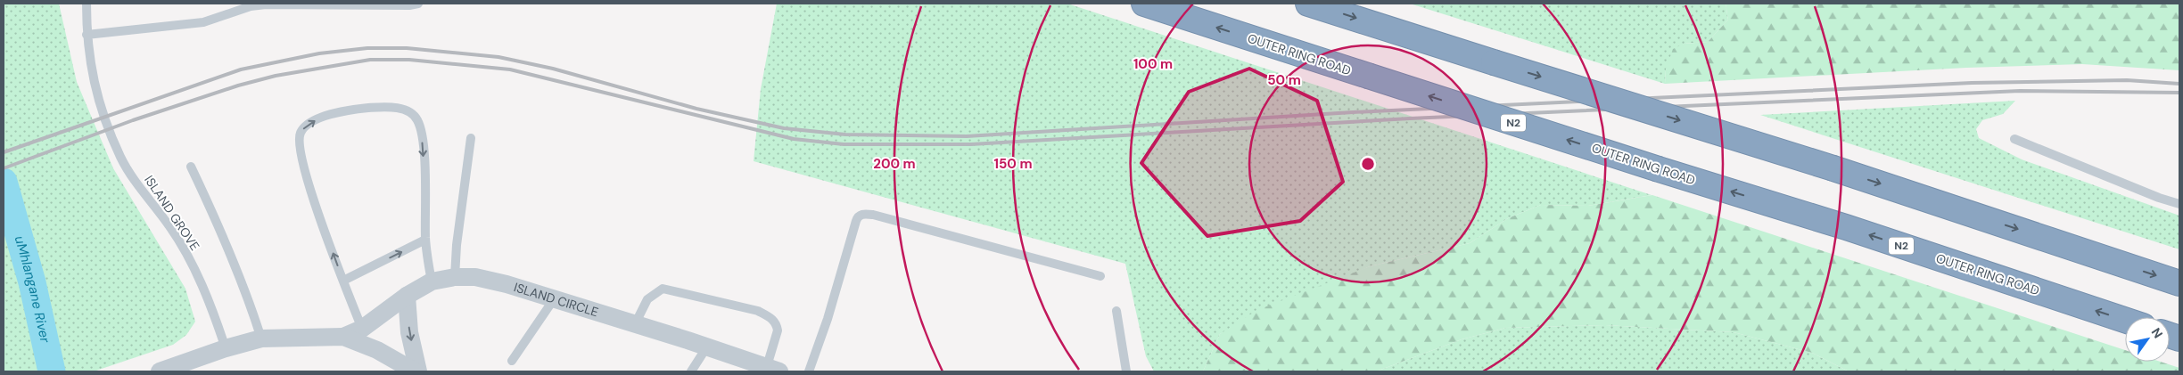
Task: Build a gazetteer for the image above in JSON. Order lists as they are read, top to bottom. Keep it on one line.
{"streets":{"highway":["OUTER RING ROAD","N2"],"street":["ISLAND CIRCLE"],"lane":["ISLAND GROVE"]},"crossings":[["ISLAND GROVE","ISLAND CIRCLE"]],"water":["uMhlangane River"],"north":"top right","rings":["100 m","50 m","150 m","200 m"]}
